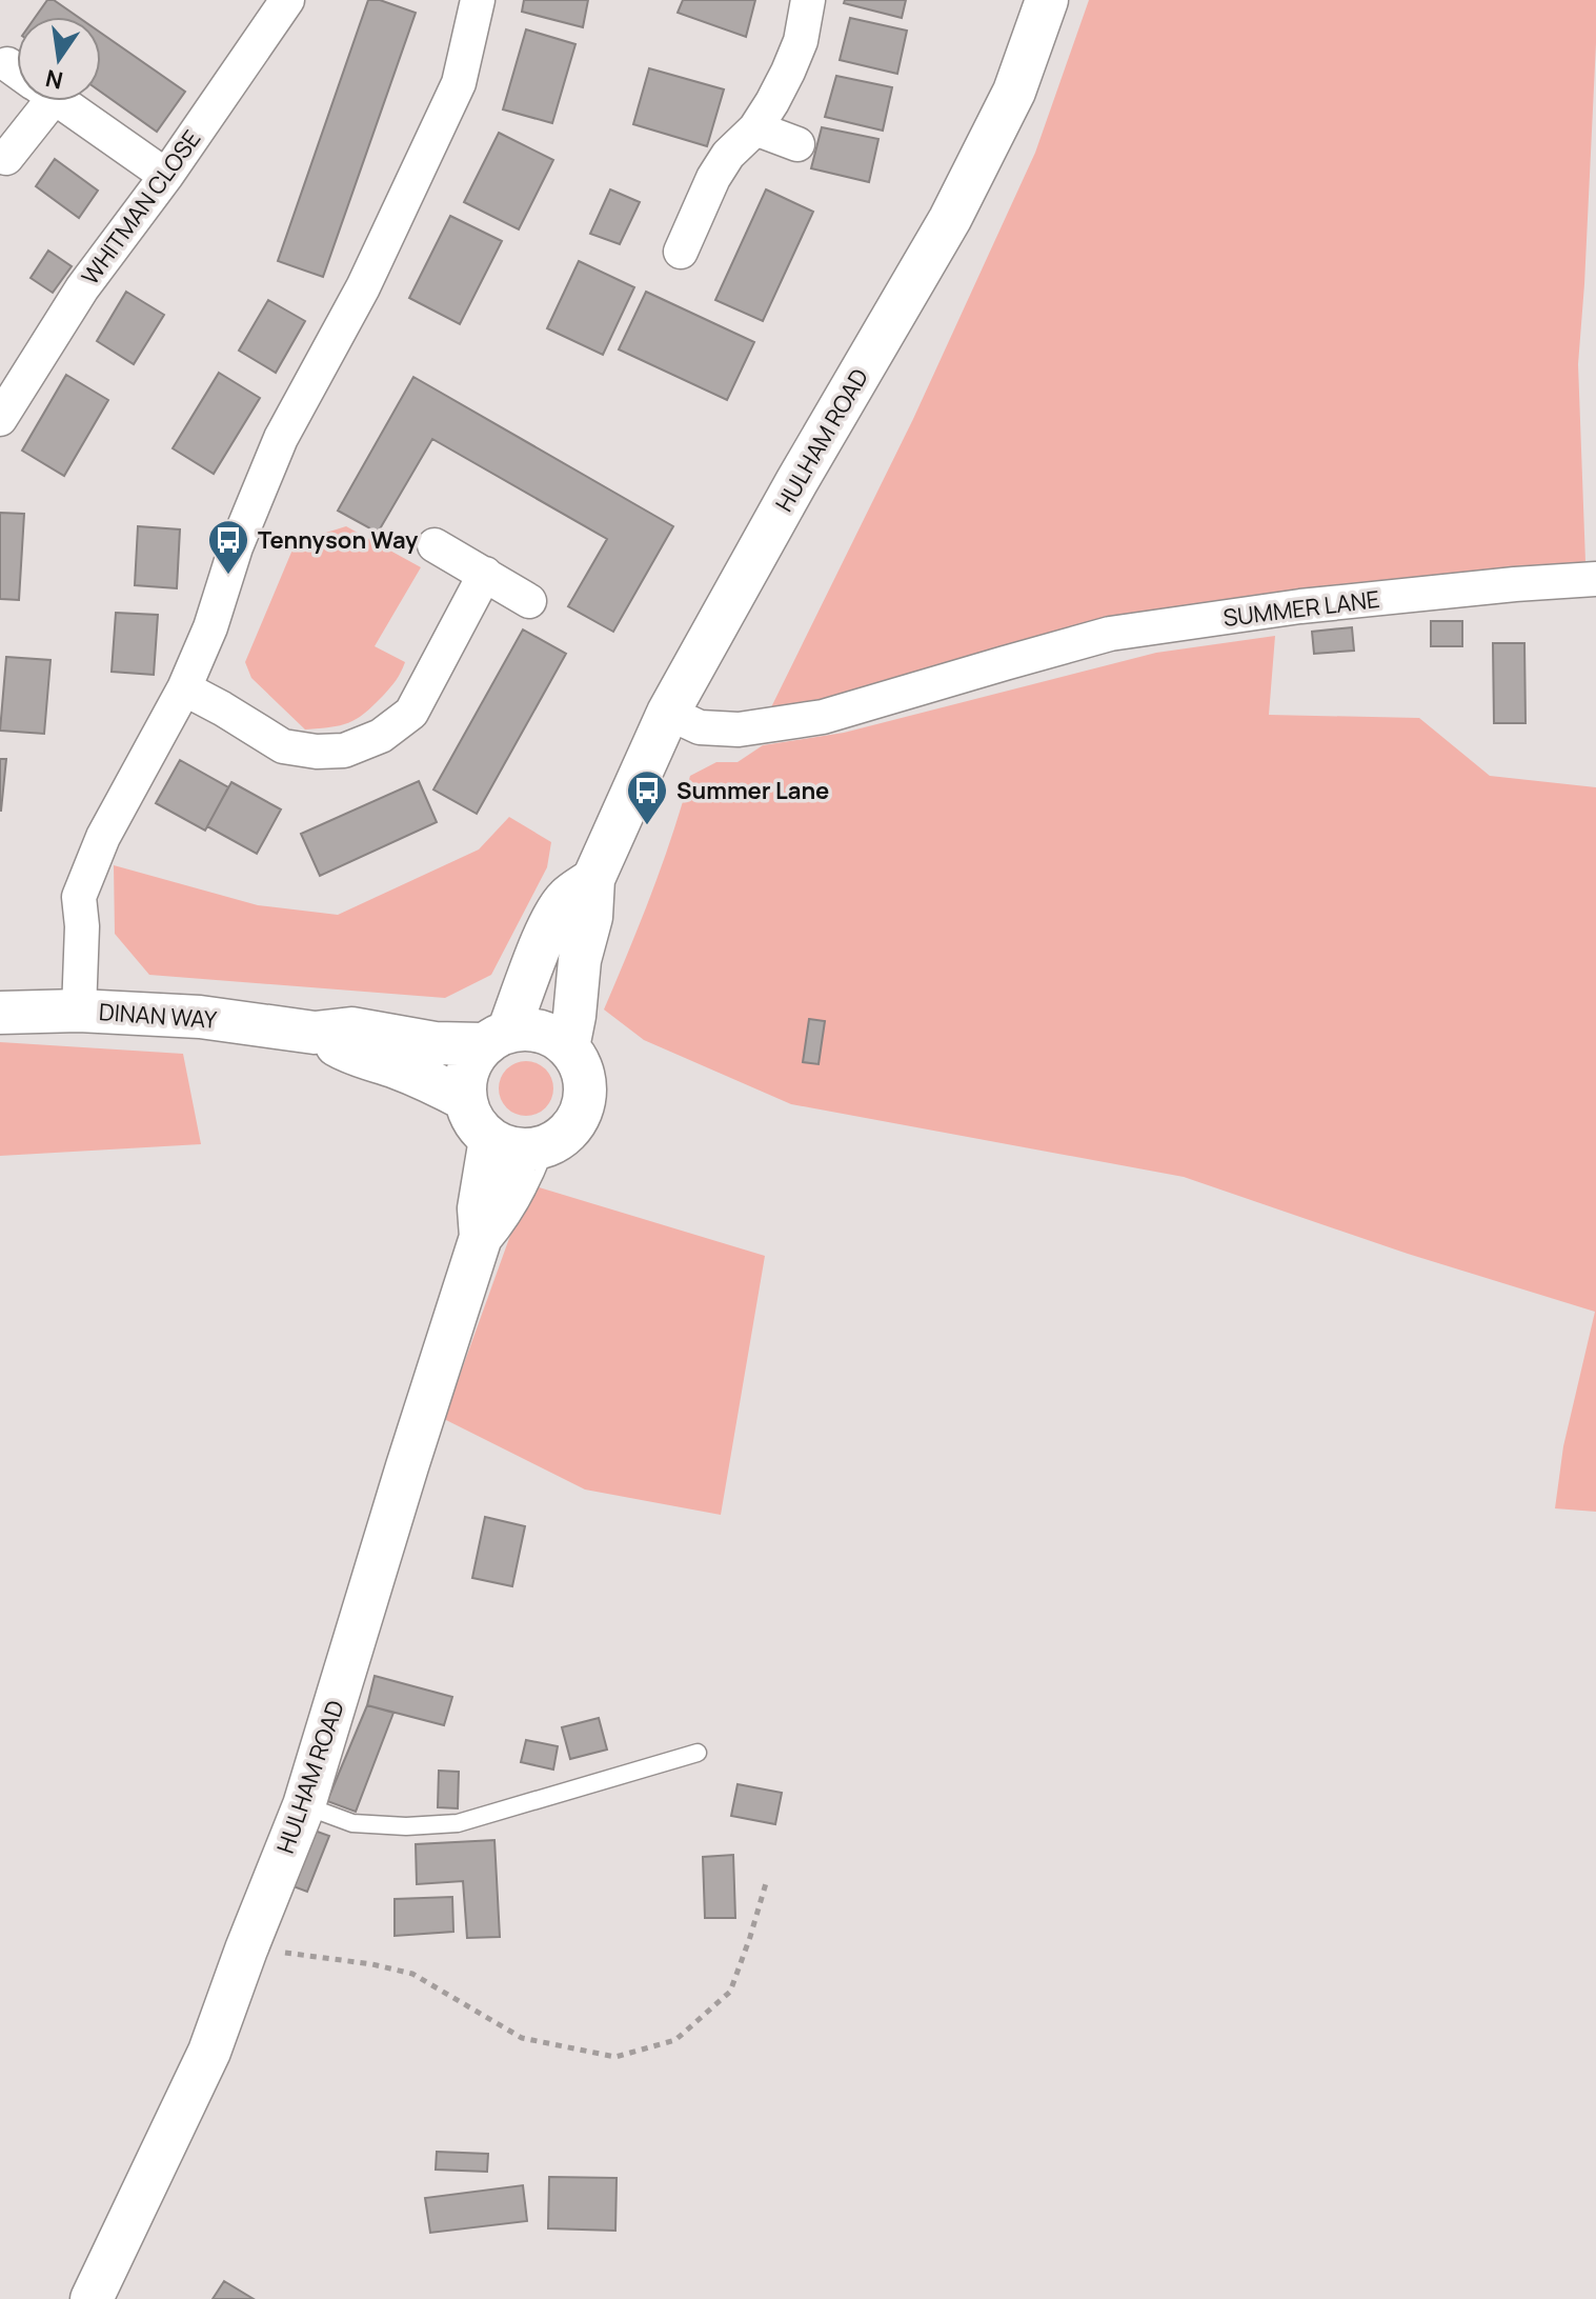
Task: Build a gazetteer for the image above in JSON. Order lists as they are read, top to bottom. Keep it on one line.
{"streets":{"street":["WHITMAN CLOSE","HULHAM ROAD","SUMMER LANE","DINAN WAY"]},"crossings":[["HULHAM ROAD","SUMMER LANE"],["HULHAM ROAD","DINAN WAY"]],"places":{"bus stop":["Tennyson Way","Summer Lane"]},"north":"bottom"}
